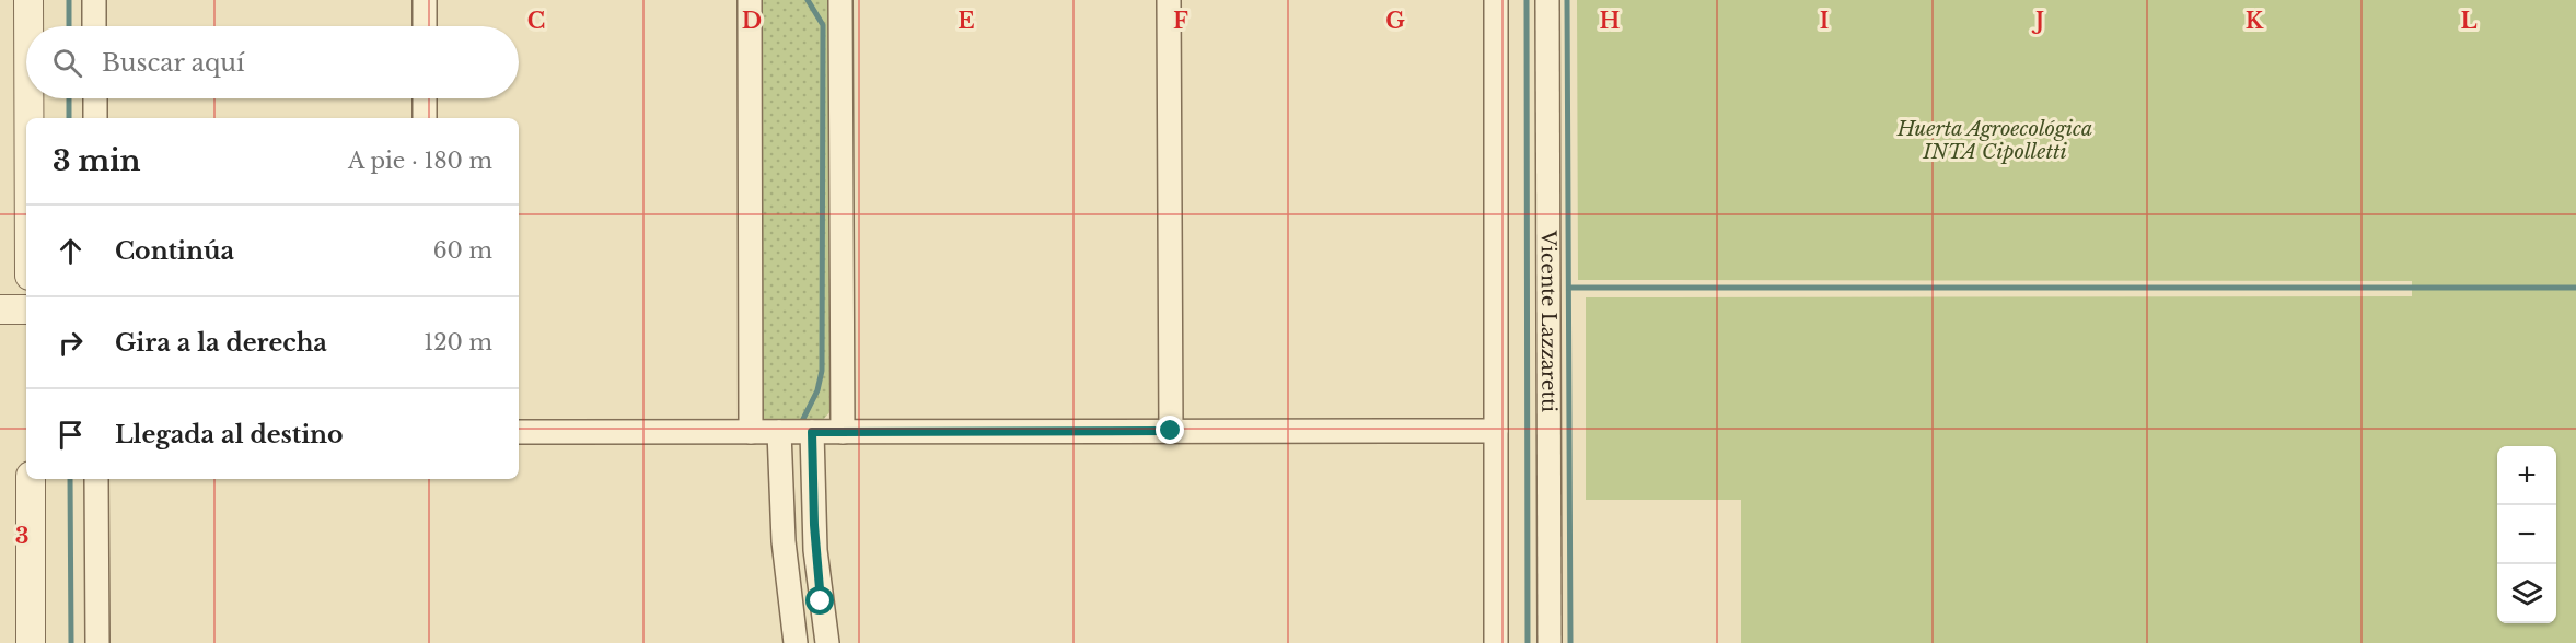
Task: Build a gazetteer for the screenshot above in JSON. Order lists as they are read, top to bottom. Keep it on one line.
{"streets":{"street":["Vicente Lazzaretti"]},"parks":["Huerta Agroecológica INTA Cipolletti"],"page":{"search":"Buscar aquí","heading":["3 min","A pie · 180 m"],"list":[["Continúa","60 m"],["Gira a la derecha","120 m"],"Llegada al destino"],"map_buttons":["+","−"]},"grid":{"columns":["C","D","E","F","G","H","I","J","K","L"],"rows":["3"]}}
